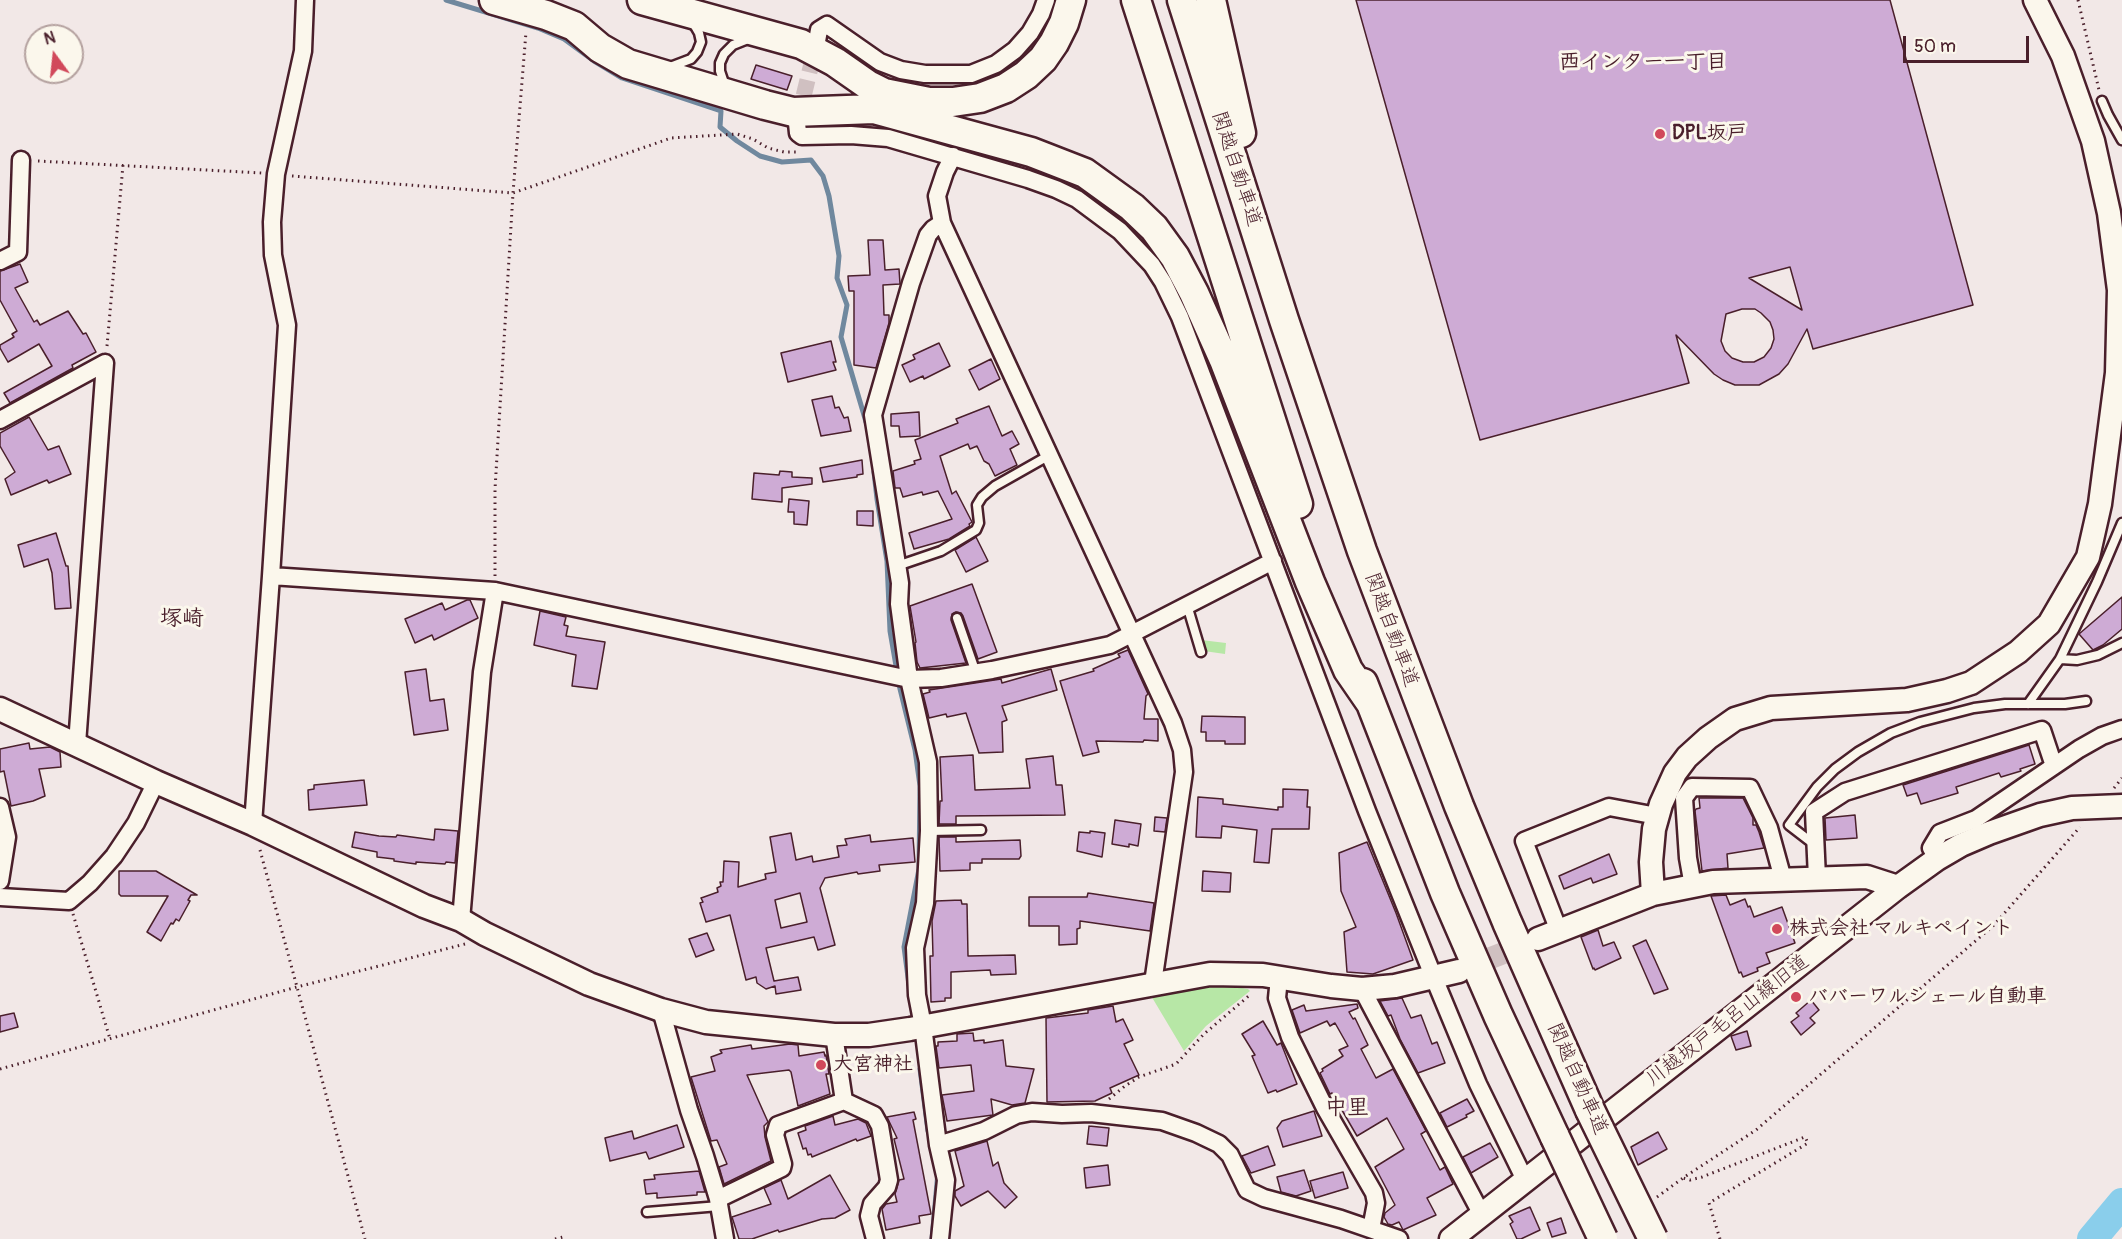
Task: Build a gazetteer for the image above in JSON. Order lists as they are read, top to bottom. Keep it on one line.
{"streets":{"highway":["関越自動車道"],"street":["川越坂戸毛呂山線旧道"]},"districts":["西インター一丁目","塚崎","中里"],"places":["DPL坂戸","株式会社 マルキペイント","ババーワルシェール自動車","大宮神社"],"scale_bar":"50 m","north":"top"}
